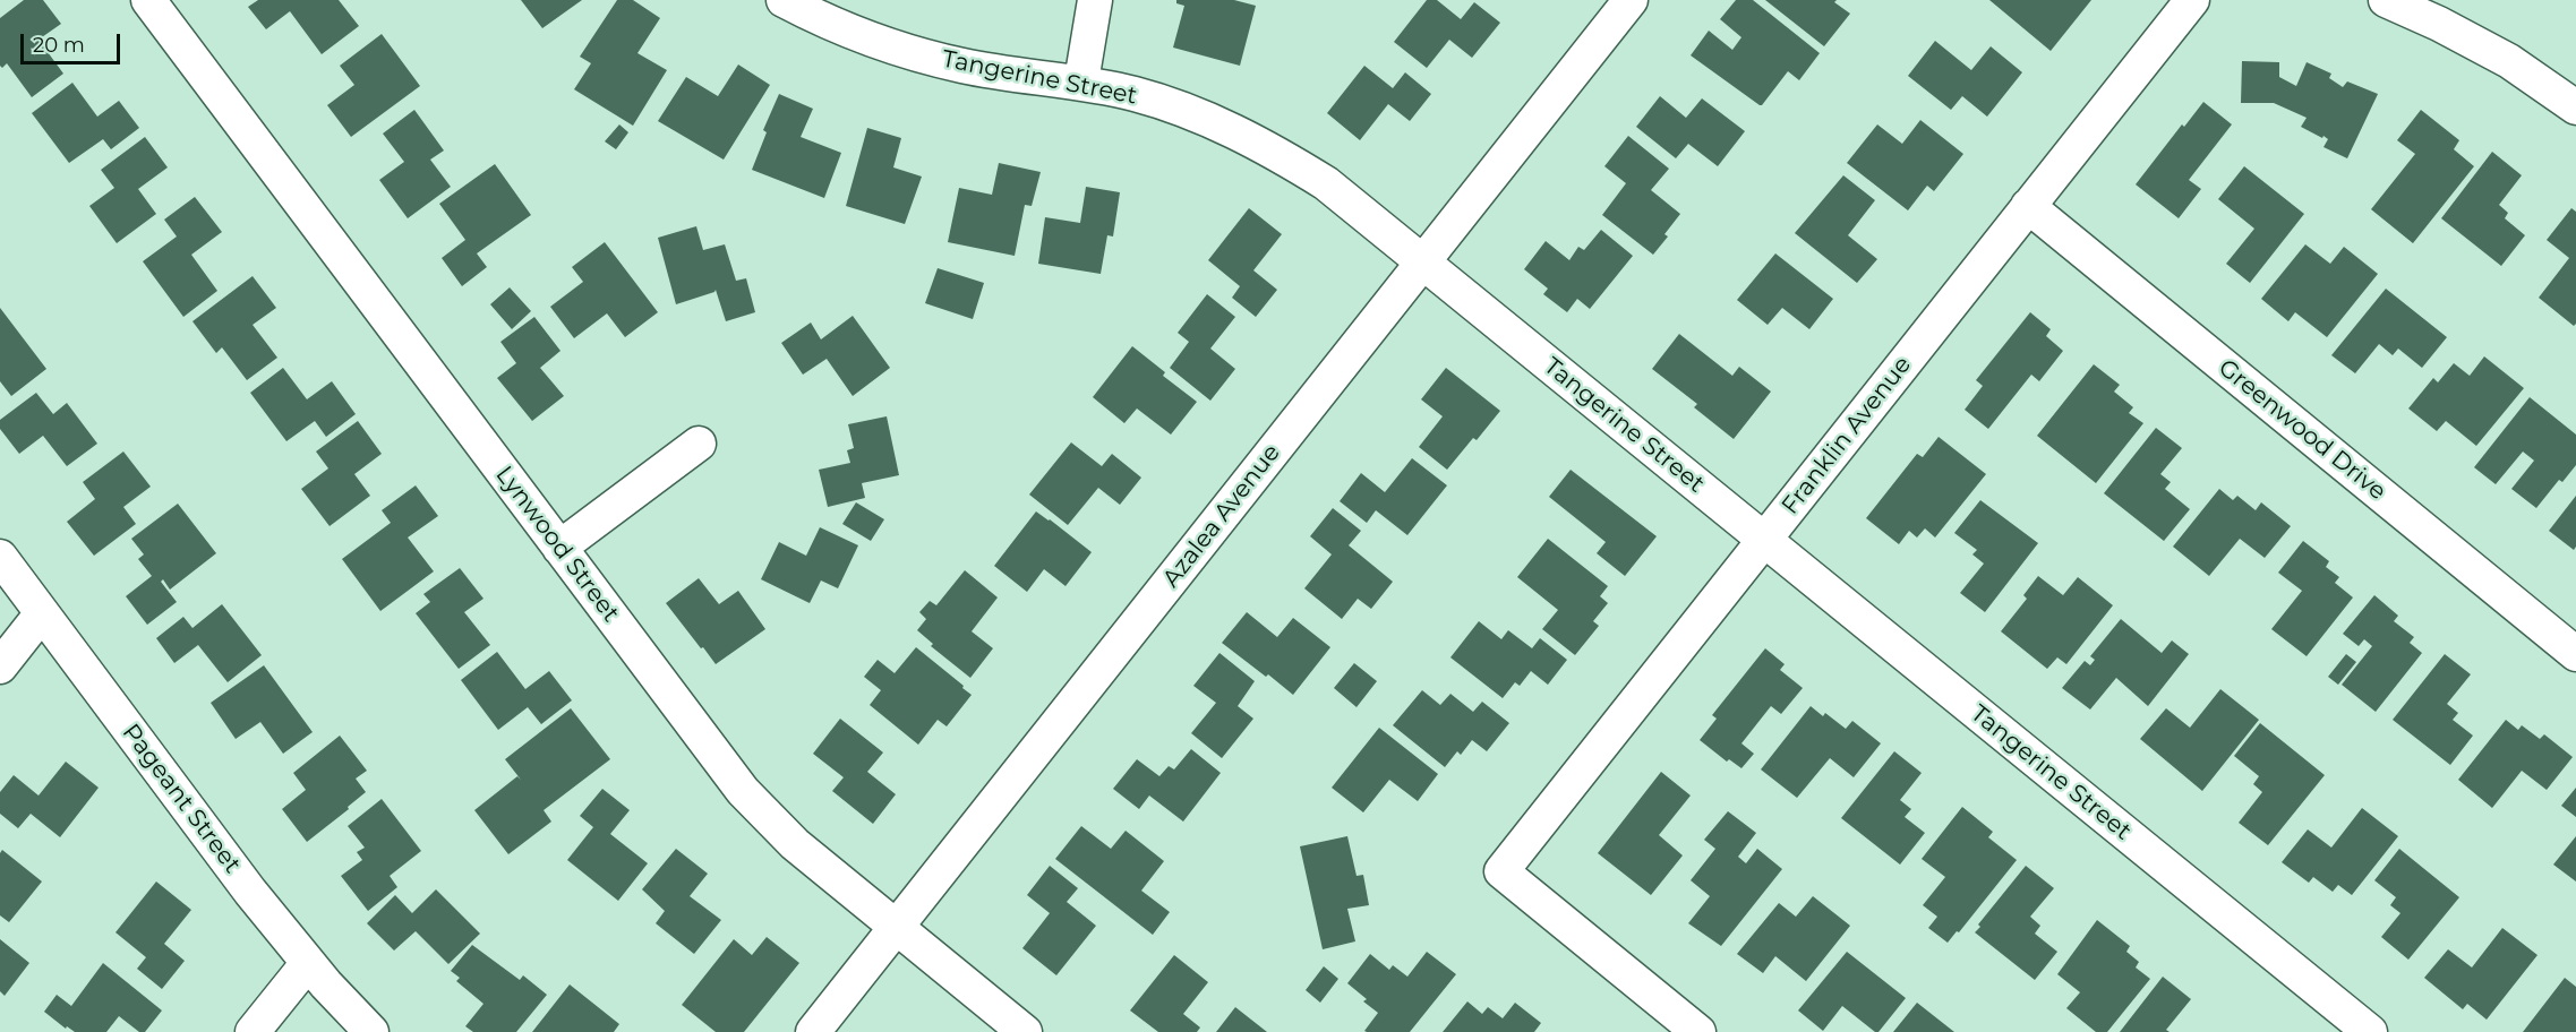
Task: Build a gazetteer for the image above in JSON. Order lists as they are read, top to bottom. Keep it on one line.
{"streets":{"street":["Tangerine Street","Greenwood Drive","Franklin Avenue","Azalea Avenue","Lynwood Street","Pageant Street"]},"crossings":[["Tangerine Street","Franklin Avenue"],["Tangerine Street","Azalea Avenue"],["Greenwood Drive","Franklin Avenue"],["Azalea Avenue","Lynwood Street"]],"scale_bar":"20 m"}
